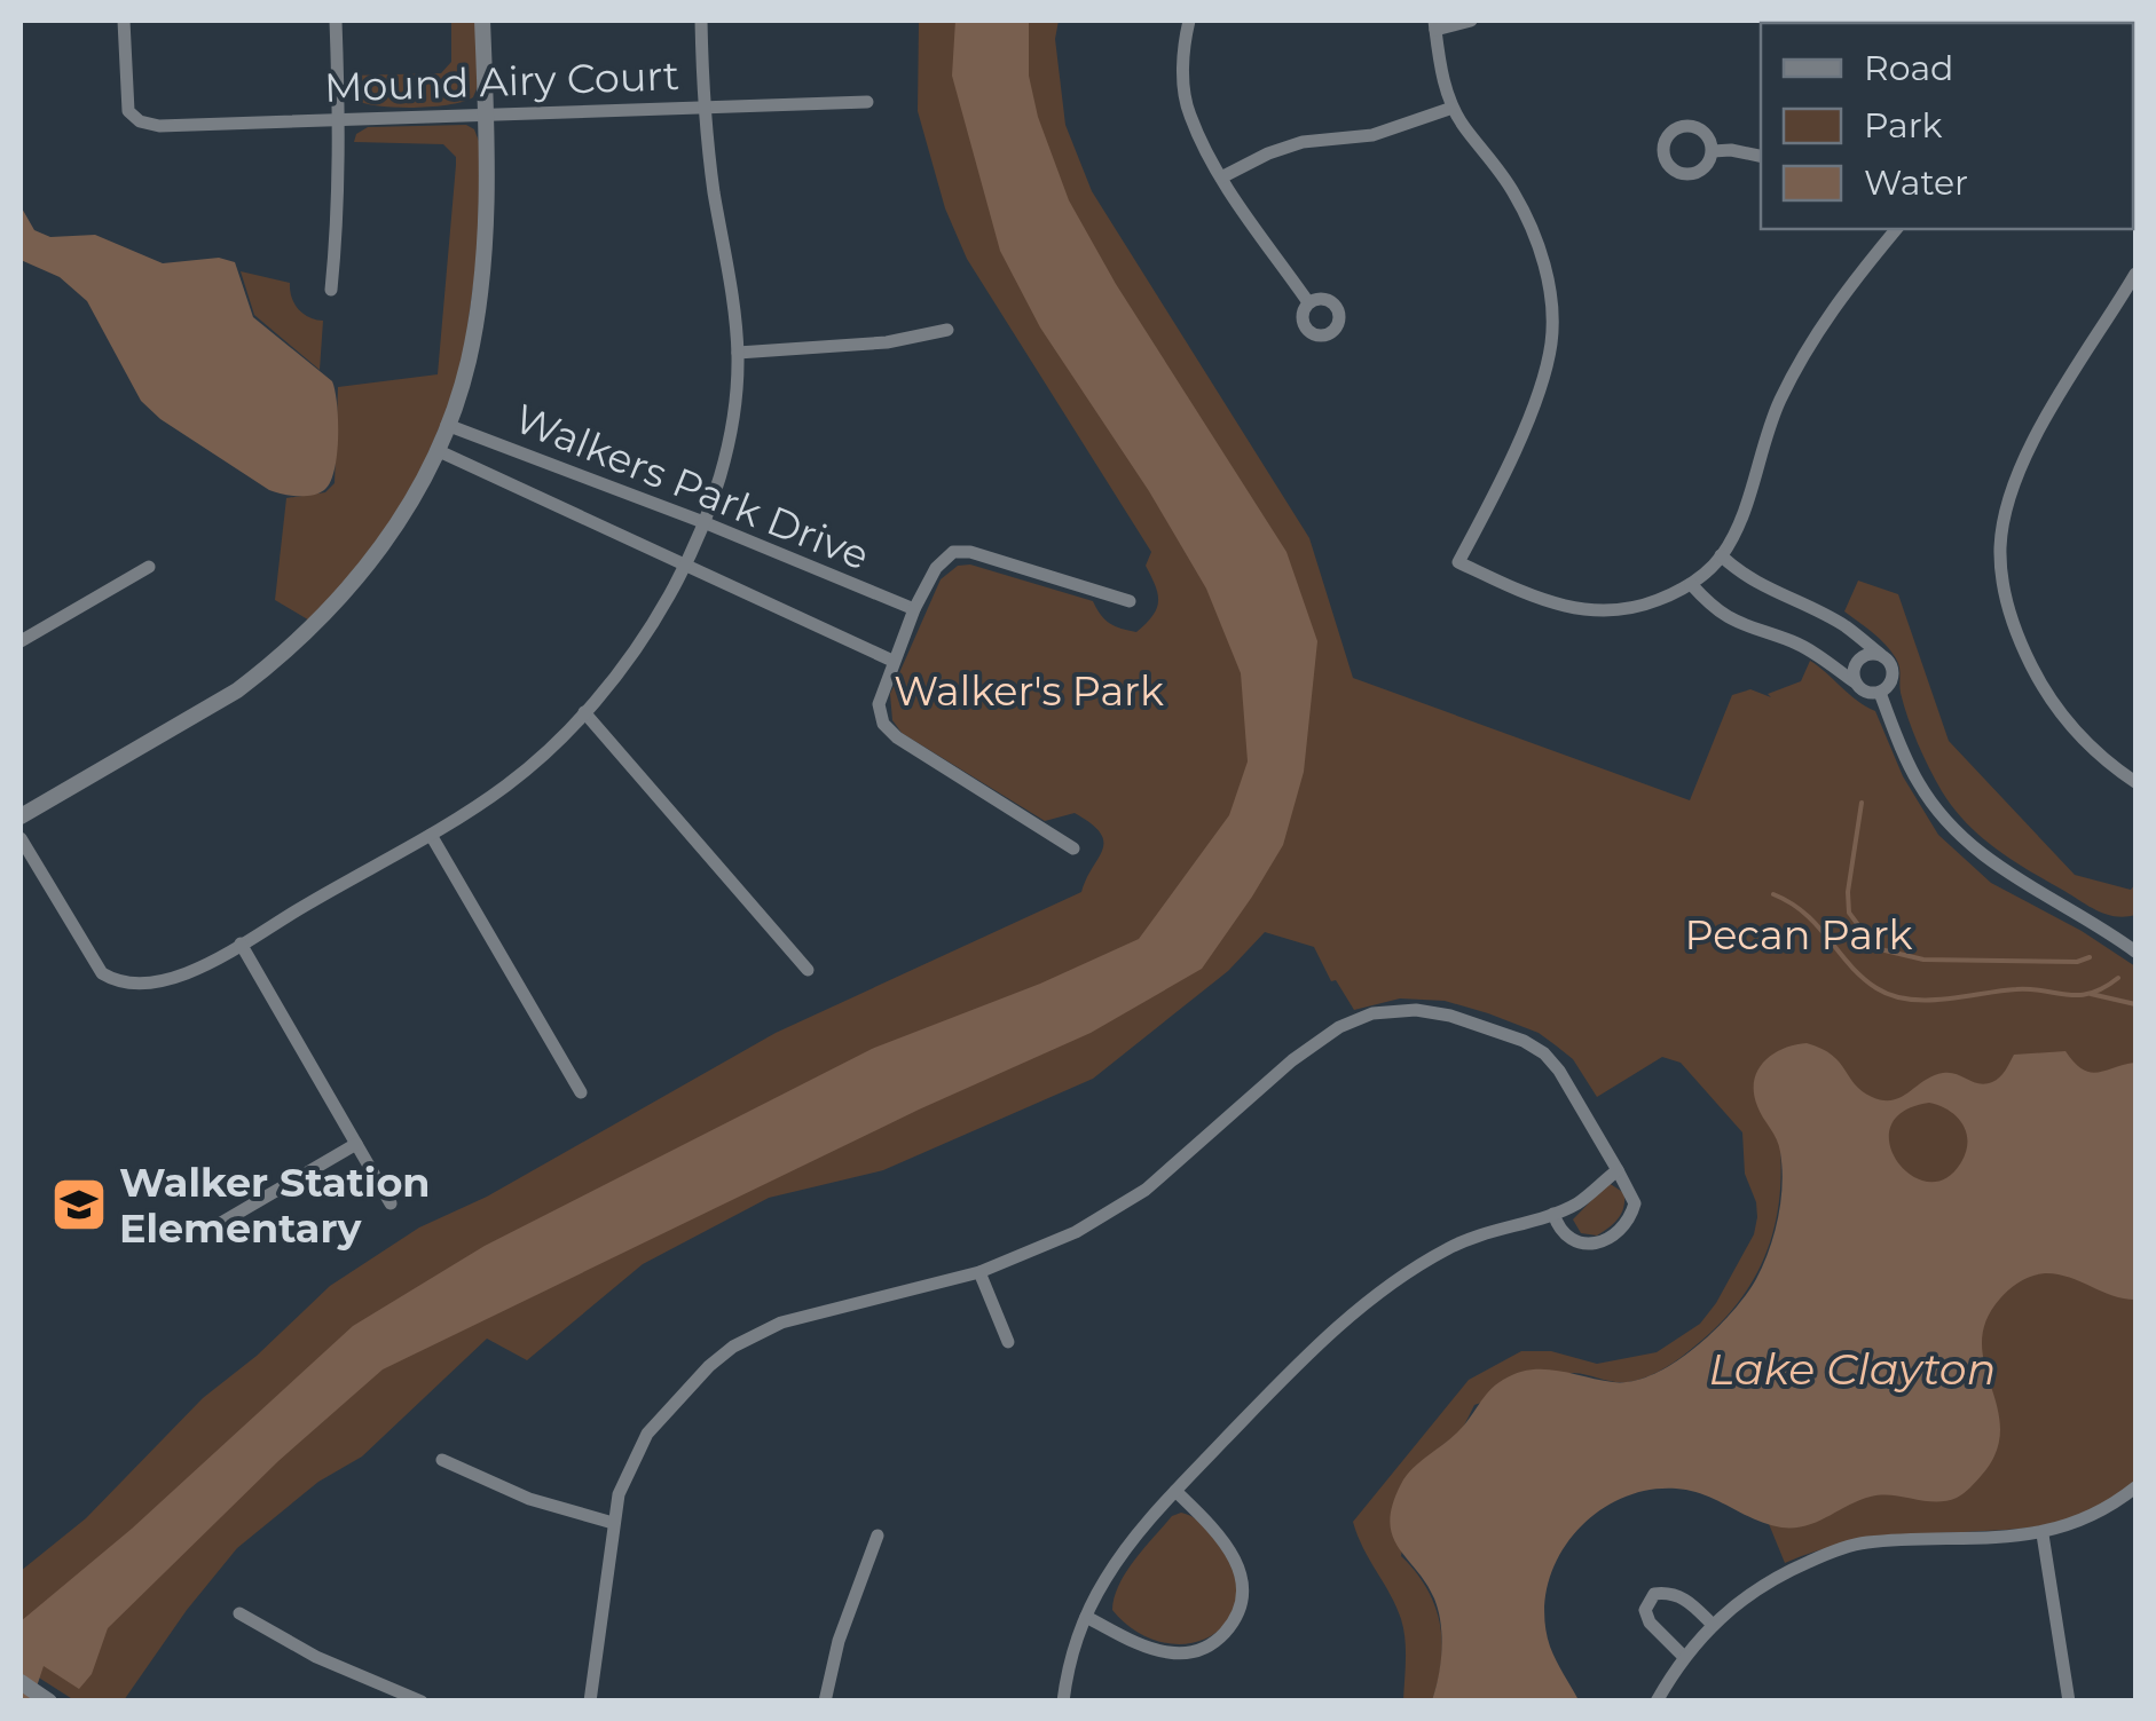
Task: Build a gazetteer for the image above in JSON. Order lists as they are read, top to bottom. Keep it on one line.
{"streets":{"street":["Mound Airy Court","Walkers Park Drive"]},"water":["Lake Clayton"],"parks":["Walker's Park","Pecan Park"],"places":{"school or university":["Walker Station Elementary"]},"legend":["Road","Park","Water"]}
